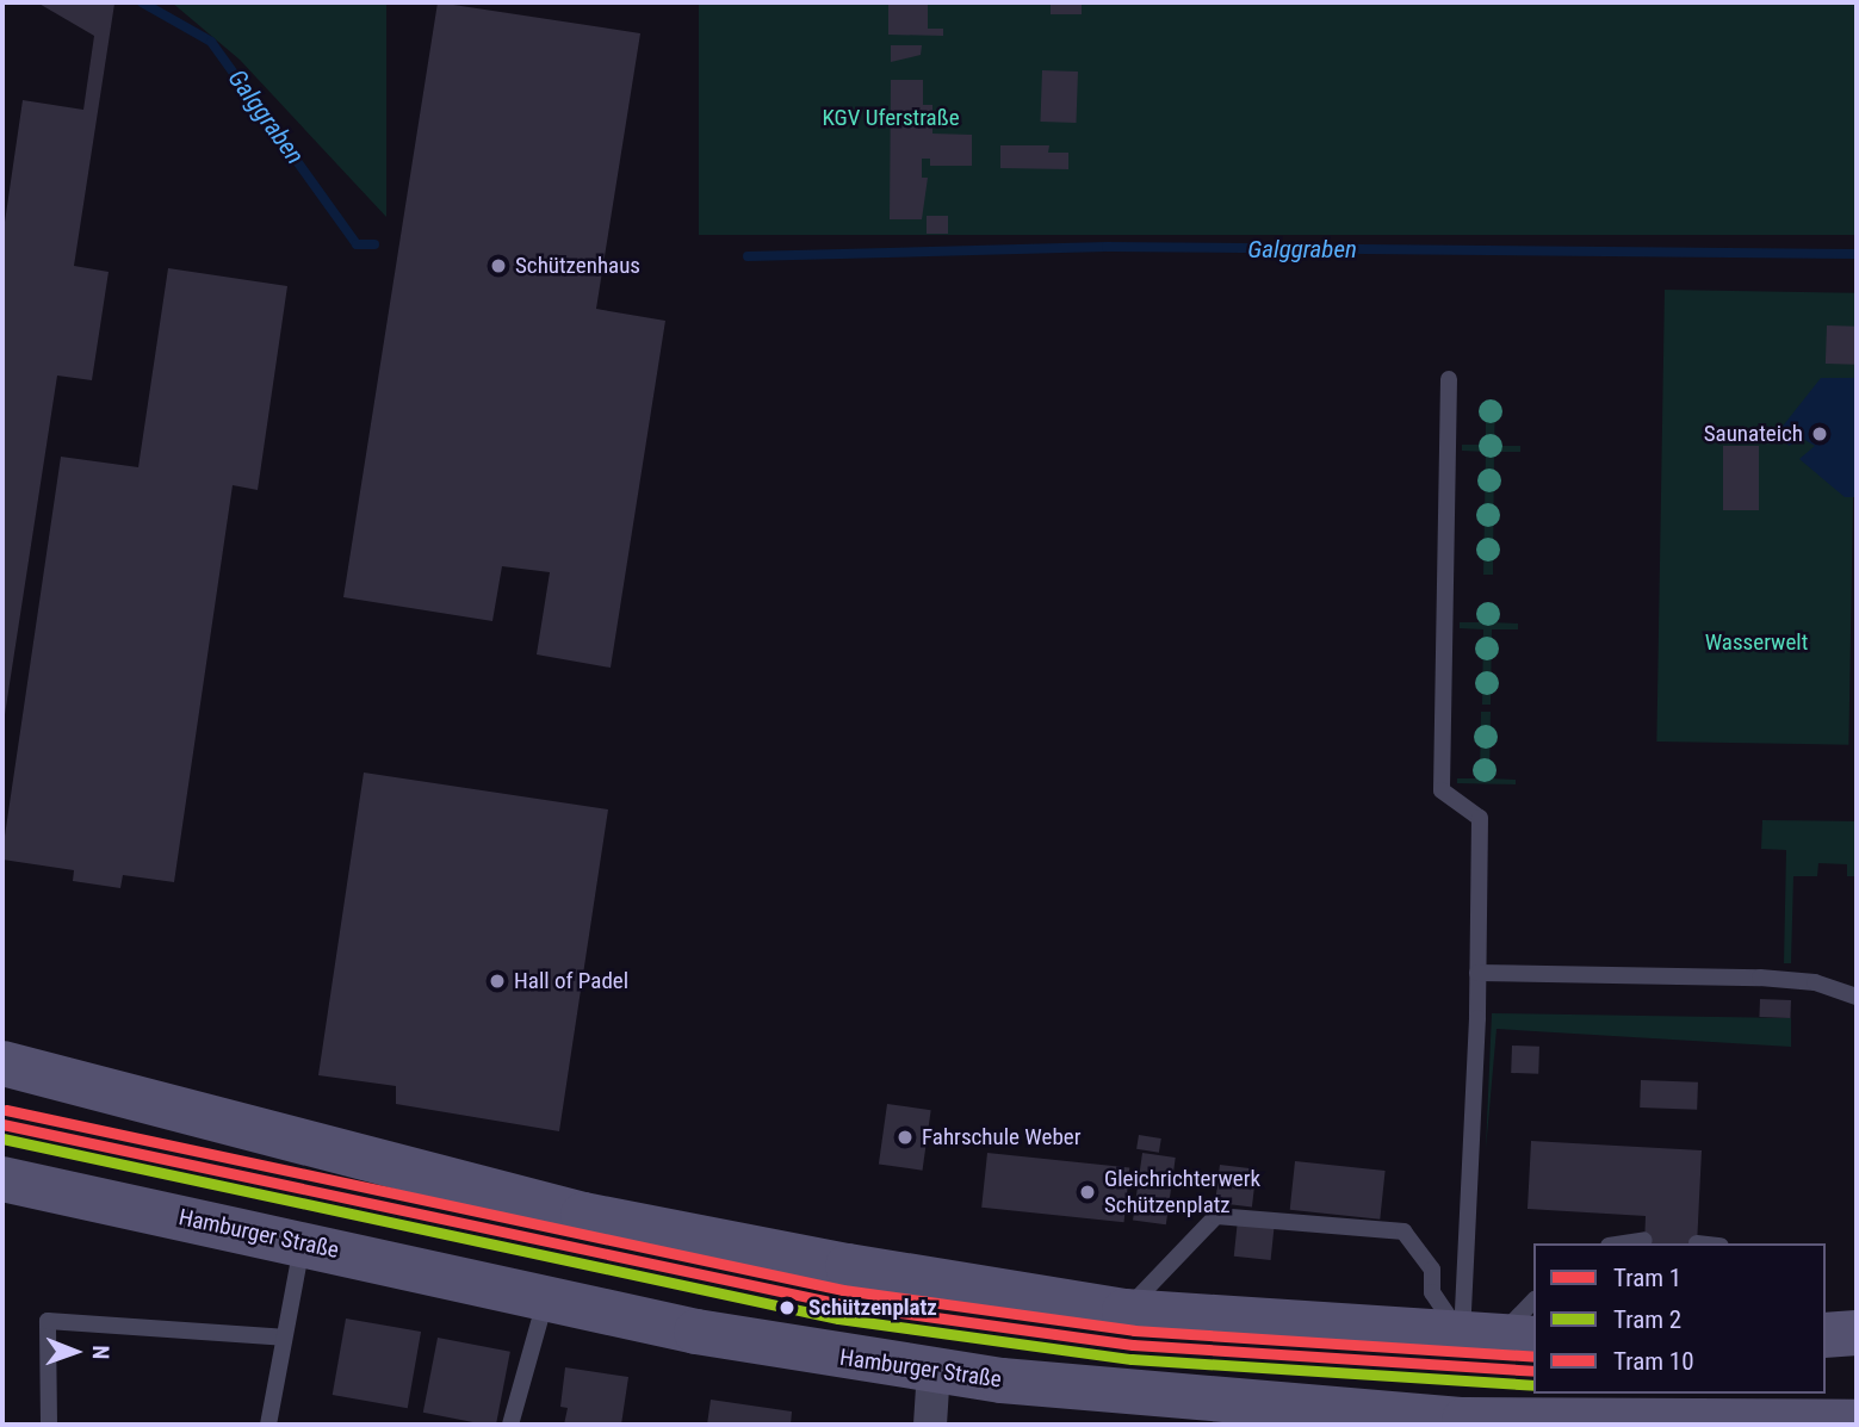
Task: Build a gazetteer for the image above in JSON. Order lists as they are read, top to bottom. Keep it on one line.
{"streets":{"main road":["Hamburger Straße"]},"water":["Galggraben"],"parks":["KGV Uferstraße","Wasserwelt"],"places":["Schützenhaus","Saunateich","Hall of Padel","Fahrschule Weber","Gleichrichterwerk Schützenplatz","Schützenplatz"],"lines":["tram line 10","tram line 1","tram line 2"],"legend":["Tram 1","Tram 2","Tram 10"],"north":"right"}
